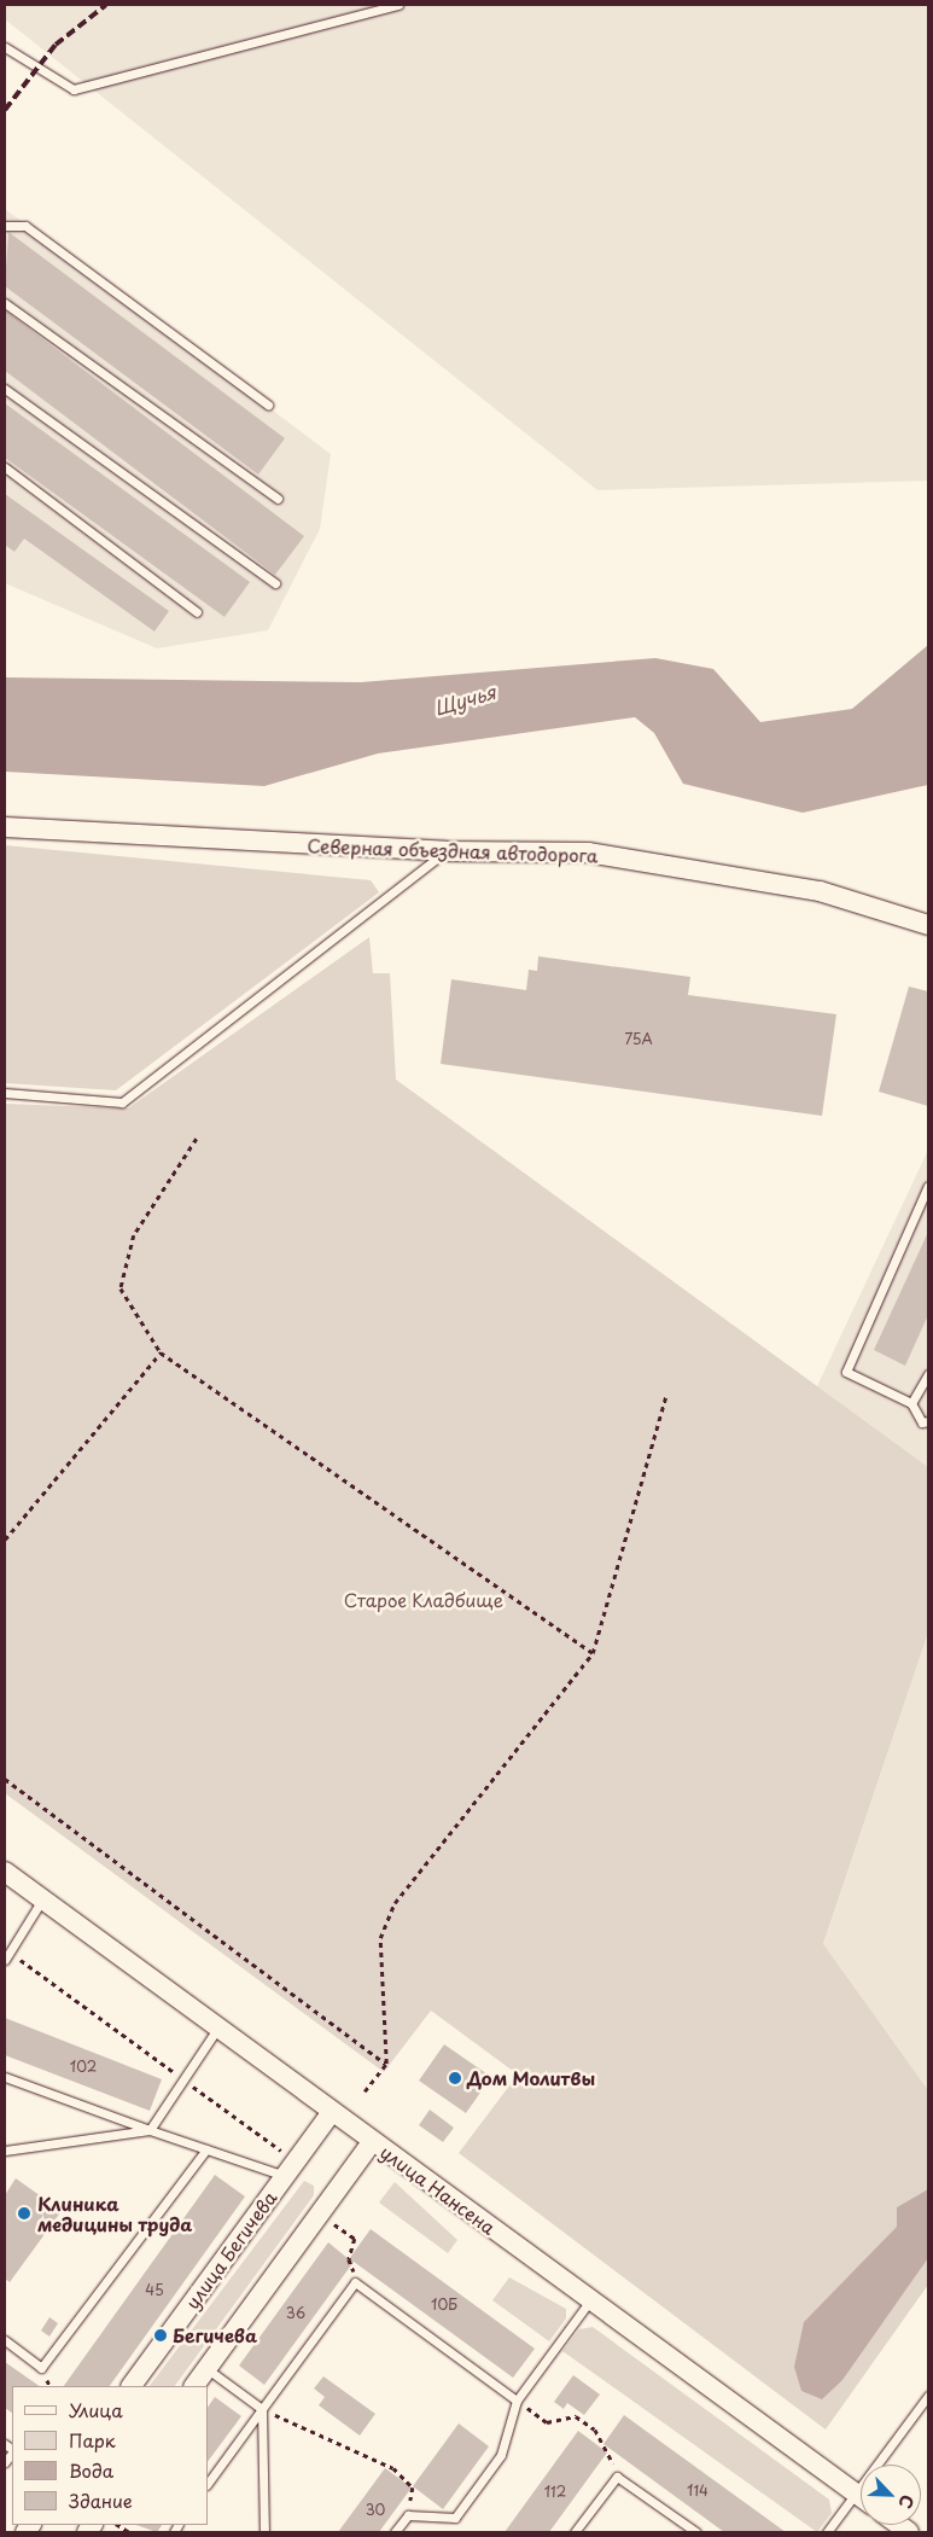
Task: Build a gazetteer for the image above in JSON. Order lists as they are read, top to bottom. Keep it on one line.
{"streets":{"street":["Северная объездная автодорога","улица Нансена","улица Бегичева"]},"crossings":[["улица Нансена","улица Бегичева"]],"water":["Щучья"],"parks":["Старое Кладбище"],"places":["Дом Молитвы","Клиника медицины труда","Бегичева"],"house_numbers":["75А","102","45","10Б","36","114","112","30"],"legend":["Улица","Парк","Вода","Здание"],"north":"bottom right"}
